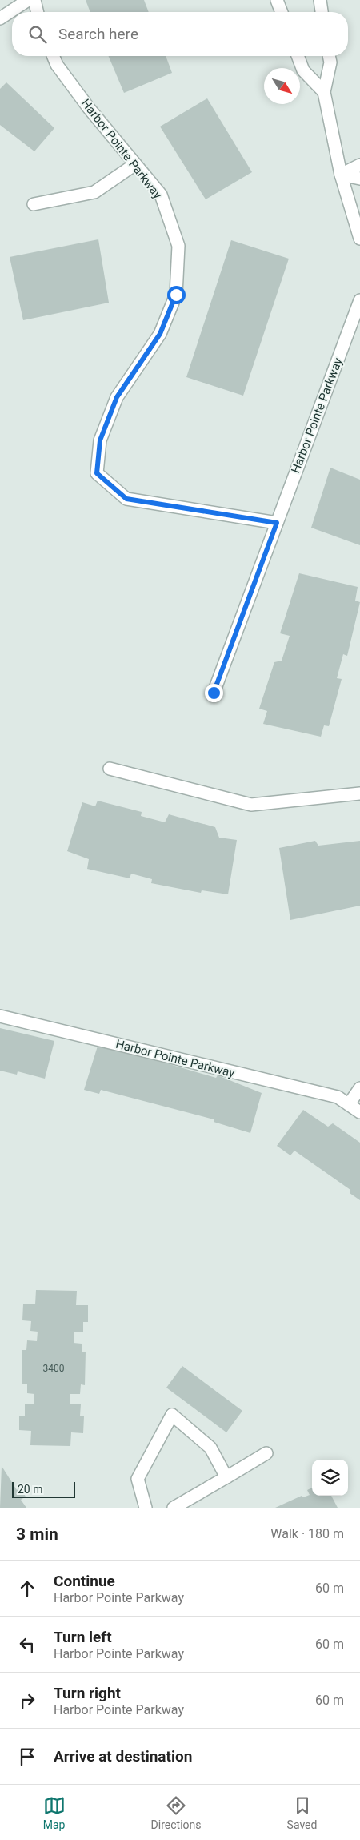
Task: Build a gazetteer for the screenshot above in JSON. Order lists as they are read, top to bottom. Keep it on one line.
{"streets":{"street":["Harbor Pointe Parkway"]},"house_numbers":["3400"],"scale_bar":"20 m","north":"bottom right","page":{"search":"Search here","scale":"20 m","heading":["3 min","Walk · 180 m"],"list":[["Continue","Harbor Pointe Parkway","60 m"],["Turn left","Harbor Pointe Parkway","60 m"],["Turn right","Harbor Pointe Parkway","60 m"],"Arrive at destination"],"nav":["Map","Directions","Saved"]}}
